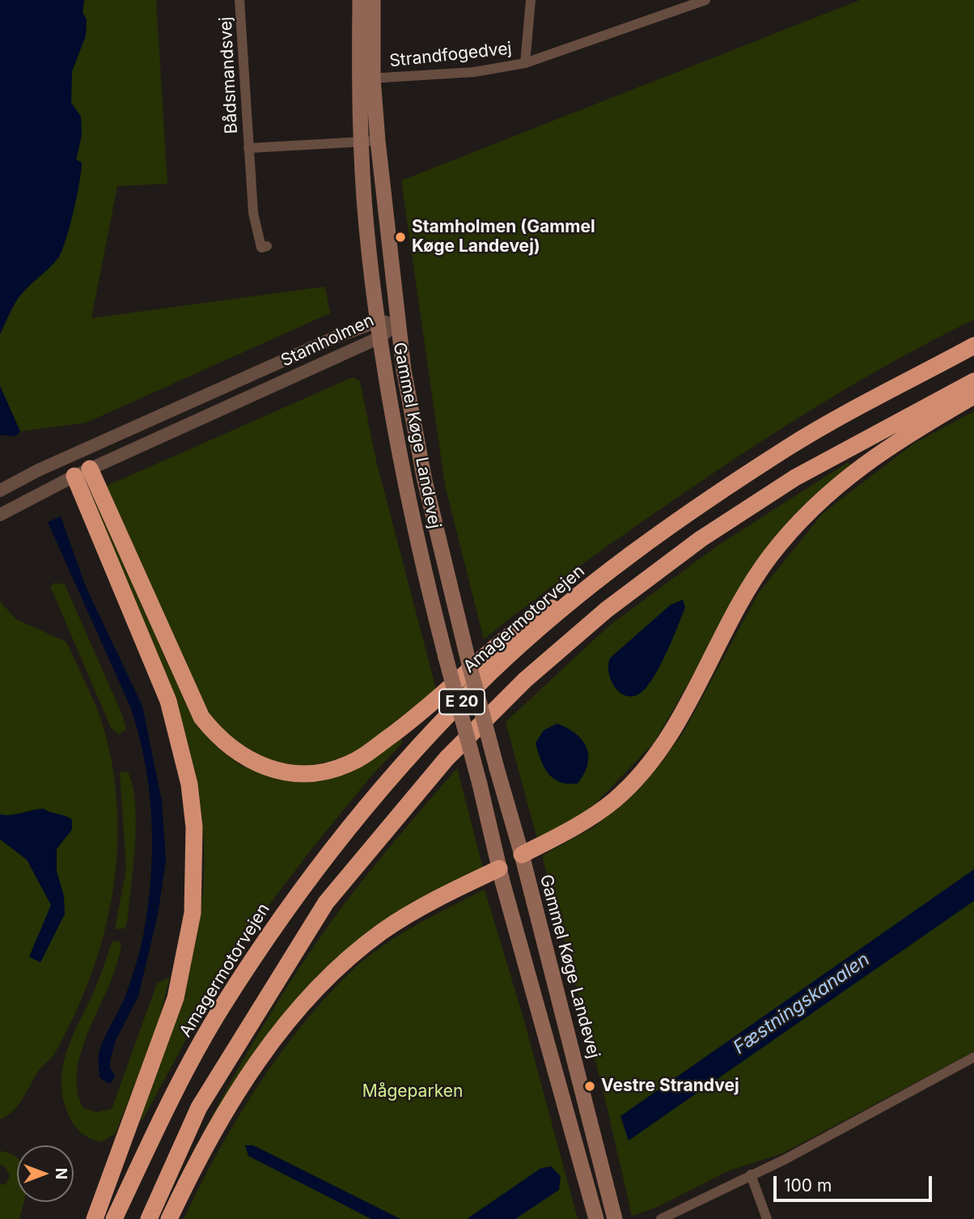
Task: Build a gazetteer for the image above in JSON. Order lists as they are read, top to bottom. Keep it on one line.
{"streets":{"highway":["Amagermotorvejen","E 20"],"main road":["Gammel Køge Landevej"],"street":["Strandfogedvej","Bådsmandsvej","Stamholmen"]},"crossings":[["Strandfogedvej","Gammel Køge Landevej"],["Bådsmandsvej","Gammel Køge Landevej"],["Stamholmen","Gammel Køge Landevej"]],"water":["Fæstningskanalen"],"parks":["Mågeparken"],"places":["Stamholmen (Gammel Køge Landevej)","Vestre Strandvej"],"scale_bar":"100 m","north":"right"}
